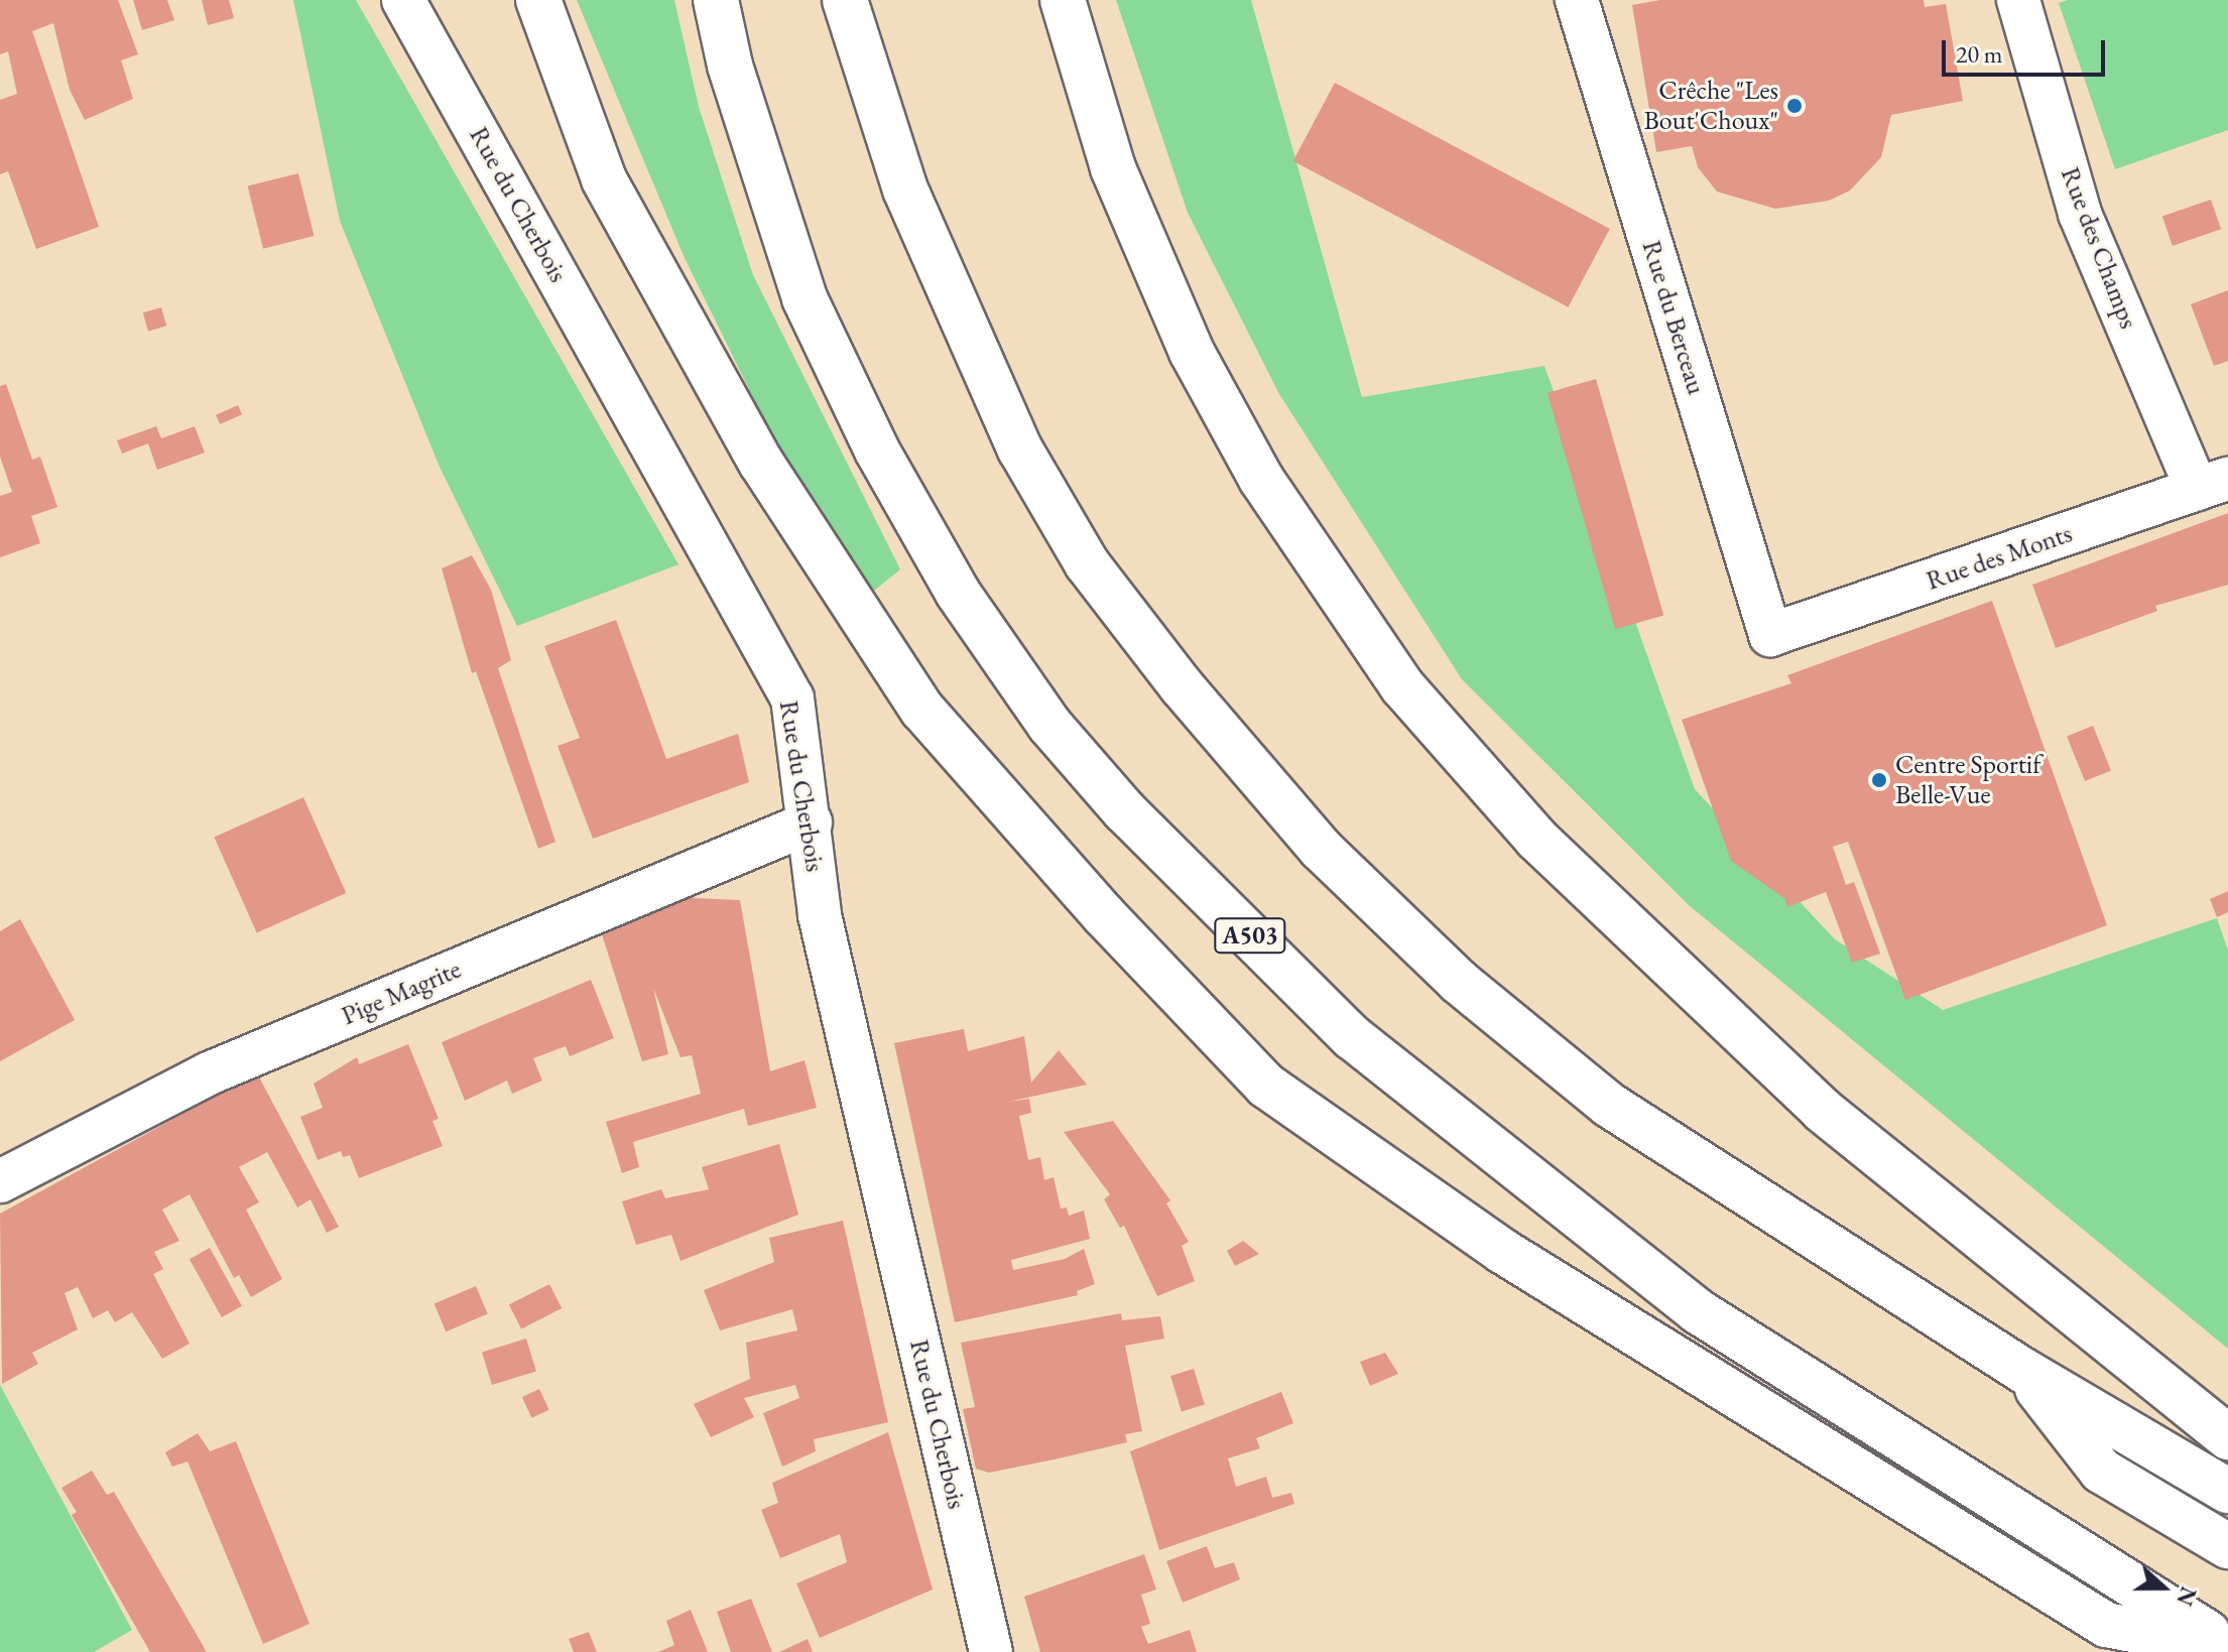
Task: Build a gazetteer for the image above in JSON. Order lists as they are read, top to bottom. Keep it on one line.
{"streets":{"highway":["A503"],"street":["Rue du Cherbois","Rue des Champs","Rue du Berceau","Rue des Monts","Pige Magrite"]},"crossings":[["Rue du Cherbois","Pige Magrite"],["Rue des Champs","Rue des Monts"],["Rue du Berceau","Rue des Monts"]],"places":["Crêche \"Les Bout'Choux\"","Centre Sportif Belle-Vue"],"scale_bar":"20 m","north":"right"}
